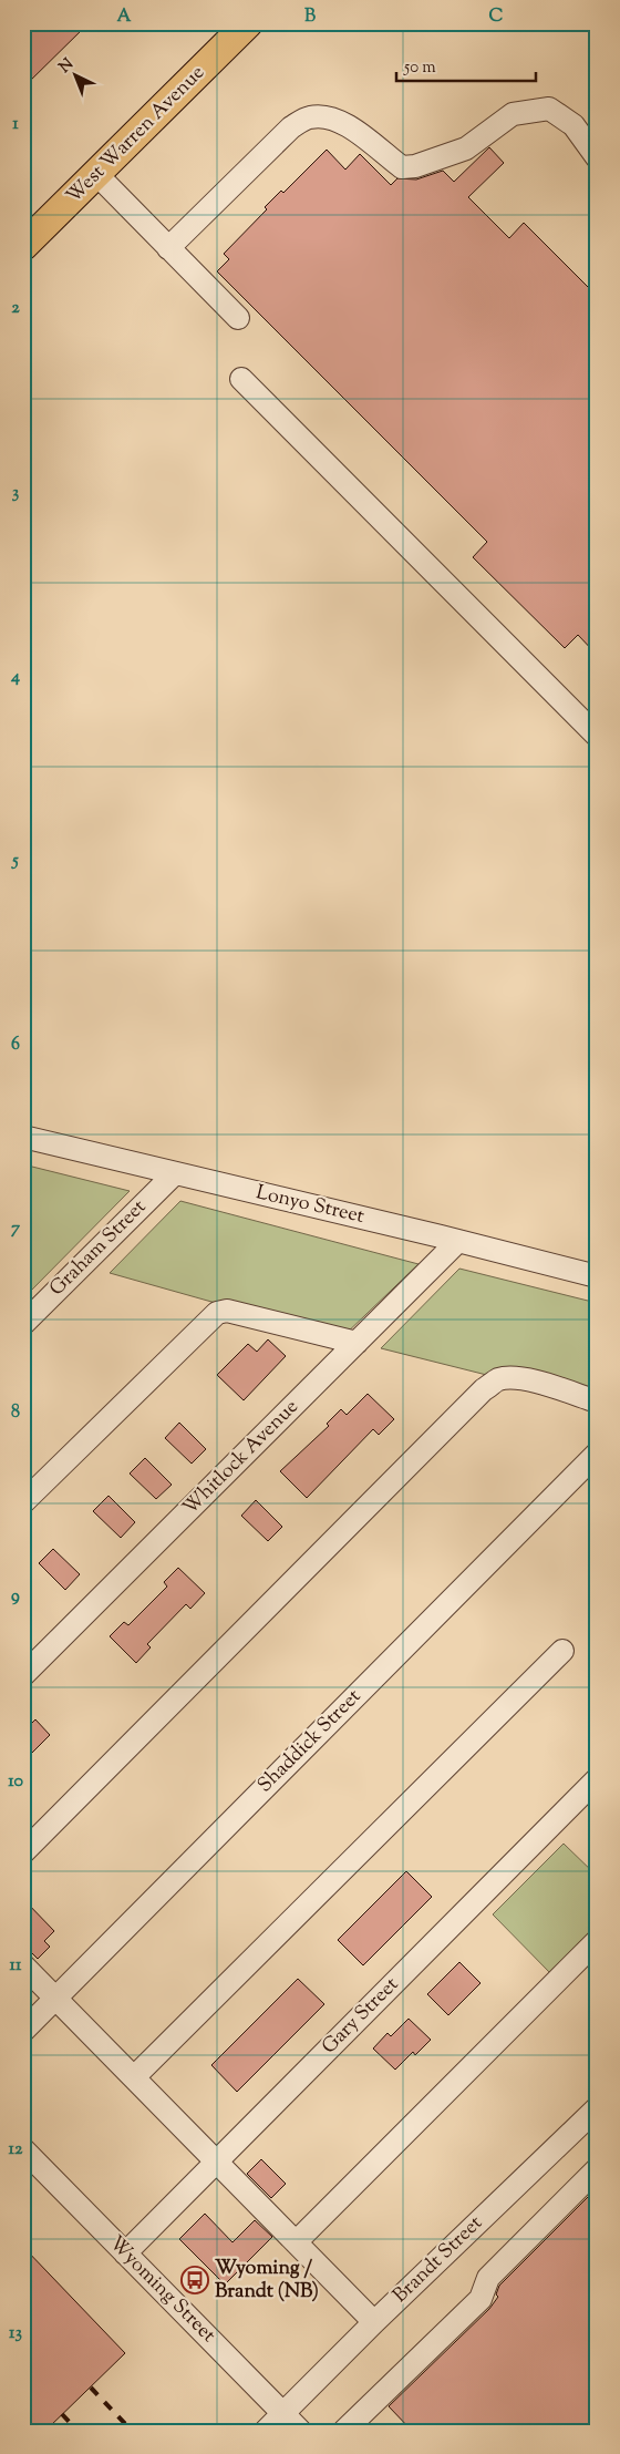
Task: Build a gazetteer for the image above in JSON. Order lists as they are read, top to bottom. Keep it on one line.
{"streets":{"main road":["West Warren Avenue"],"street":["Lonyo Street","Graham Street","Whitlock Avenue","Shaddick Street","Gary Street","Brandt Street","Wyoming Street"]},"crossings":[["Lonyo Street","Graham Street"],["Lonyo Street","Whitlock Avenue"],["Gary Street","Wyoming Street"],["Brandt Street","Wyoming Street"]],"places":{"bus stop":["Wyoming / Brandt (NB)"]},"scale_bar":"50 m","north":"top left","grid":{"columns":["A","B","C"],"rows":["1","2","3","4","5","6","7","8","9","10","11","12","13"]}}
